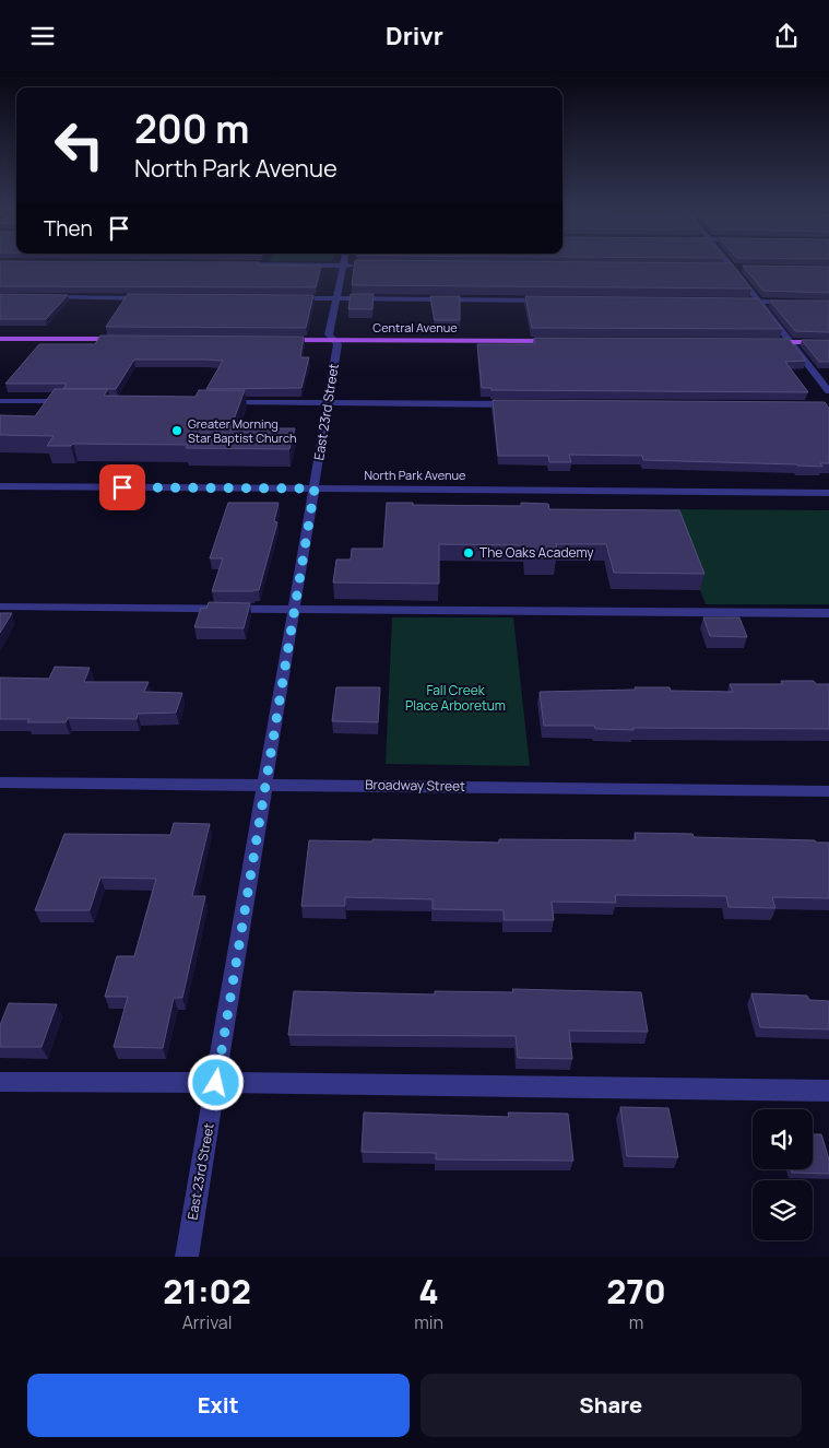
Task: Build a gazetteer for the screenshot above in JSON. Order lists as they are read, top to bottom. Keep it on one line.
{"streets":{"main road":["Central Avenue"],"street":["East 23rd Street","North Park Avenue","Broadway Street"]},"crossings":[["Central Avenue","East 23rd Street"],["East 23rd Street","North Park Avenue"],["East 23rd Street","Broadway Street"]],"parks":["Fall Creek Place Arboretum"],"places":["Greater Morning Star Baptist Church","The Oaks Academy"],"page":{"header":"Drivr","turn":["200 m","North Park Avenue"],"then":"Then","eta":["21:02","Arrival","4","min","270","m"],"buttons":["Exit","Share"]}}
